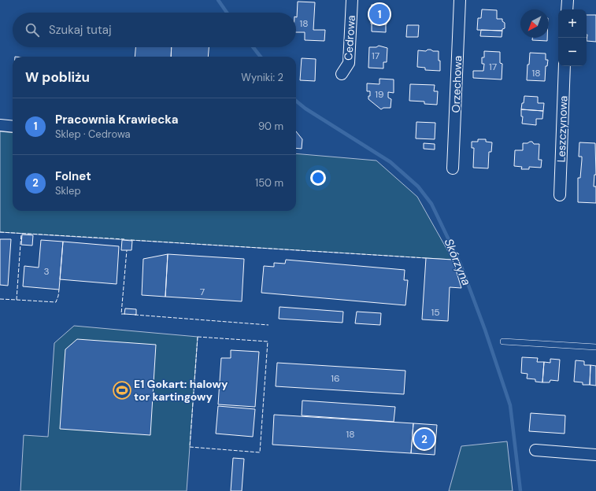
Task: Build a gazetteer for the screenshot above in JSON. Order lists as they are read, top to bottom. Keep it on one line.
{"streets":{"street":["Cedrowa","Orzechowa","Leszczynowa"]},"water":["Skórzyna"],"places":{"sports":["E1 Gokart: halowy tor kartingowy"]},"house_numbers":["18","17","17","18","19","3","7","15","16","18"],"north":"bottom left","page":{"pins":["1","2"],"map_buttons":["+","−"],"search":"Szukaj tutaj","heading":["W pobliżu","Wyniki: 2"],"list":[{"mark":"1","name":"Pracownia Krawiecka","note":"Sklep · Cedrowa","value":"90 m"},{"mark":"2","name":"Folnet","note":"Sklep","value":"150 m"}]}}
